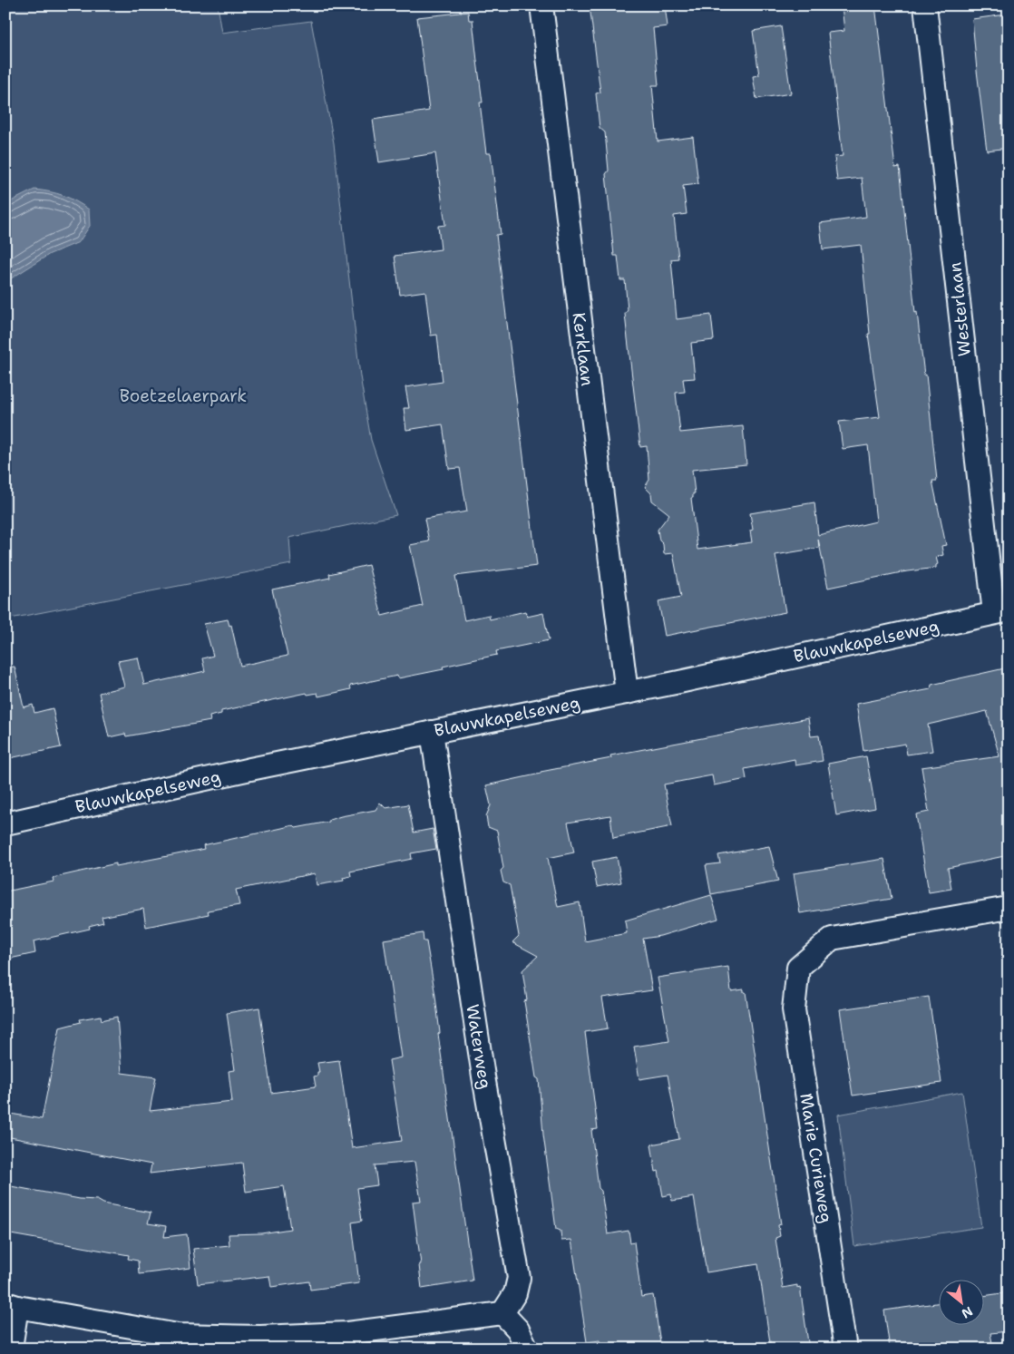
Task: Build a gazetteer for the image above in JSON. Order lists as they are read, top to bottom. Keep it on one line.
{"streets":{"street":["Westerlaan","Kerklaan","Blauwkapelseweg","Waterweg","Marie Curieweg"]},"crossings":[["Westerlaan","Blauwkapelseweg"],["Kerklaan","Blauwkapelseweg"],["Blauwkapelseweg","Waterweg"]],"parks":["Boetzelaerpark"],"north":"bottom right"}
